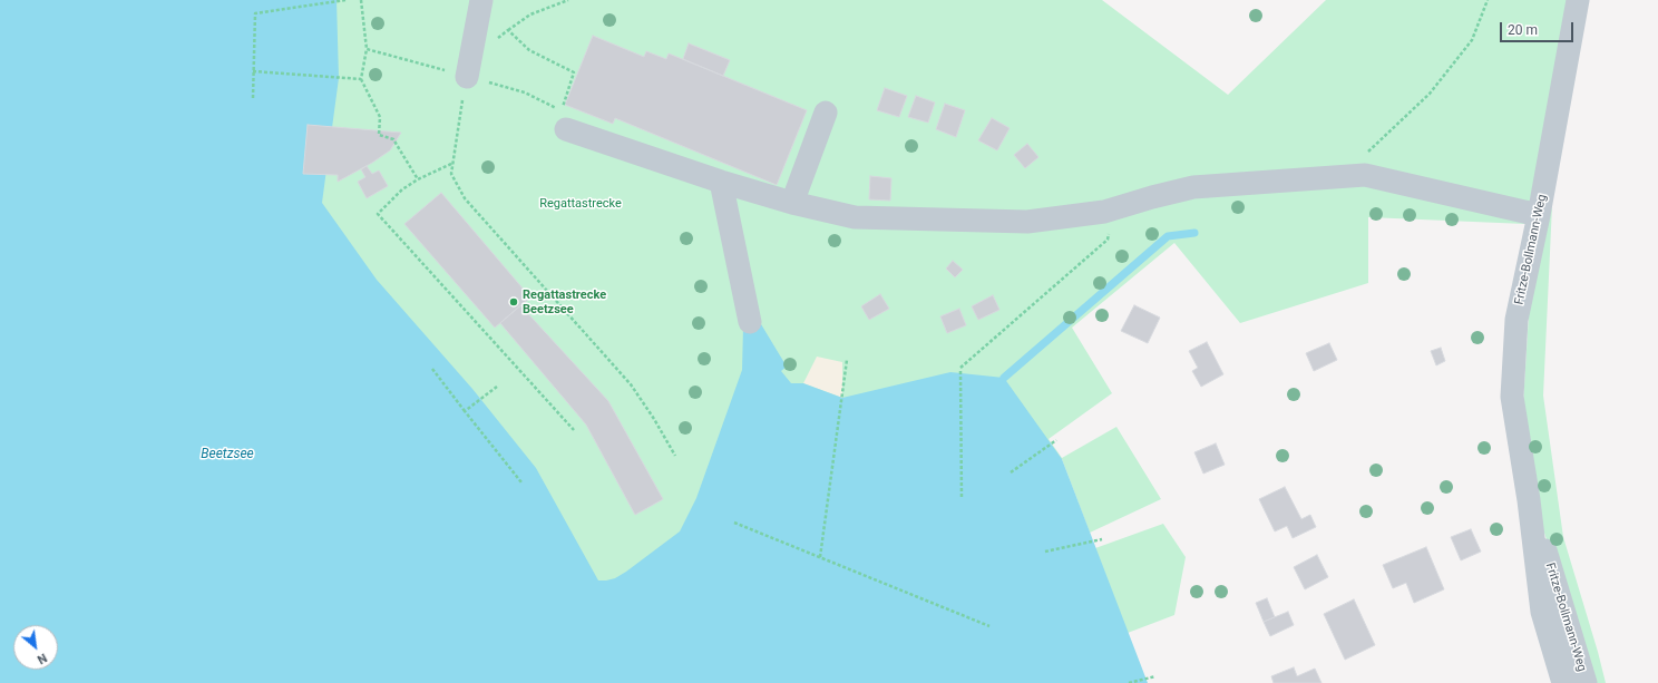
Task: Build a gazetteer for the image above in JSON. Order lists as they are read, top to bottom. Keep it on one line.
{"streets":{"street":["Fritze-Bollmann-Weg"]},"water":["Beetzsee"],"parks":["Regattastrecke"],"places":["Regattastrecke Beetzsee"],"scale_bar":"20 m","north":"bottom right"}
